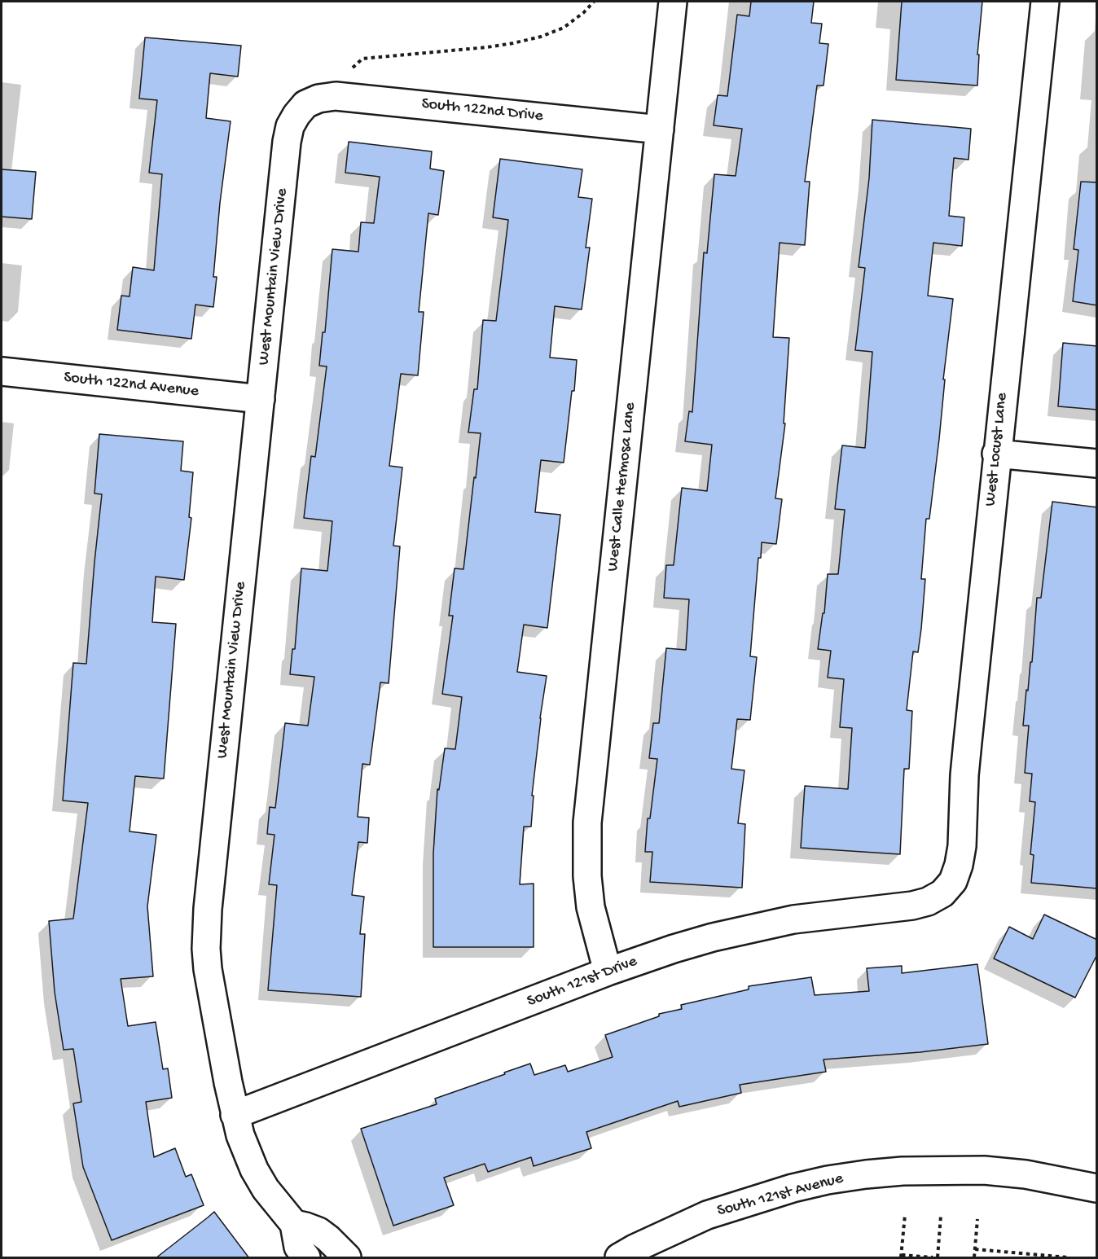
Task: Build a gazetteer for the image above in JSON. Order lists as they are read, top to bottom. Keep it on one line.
{"streets":{"street":["South 122nd Drive","West Mountain View Drive","South 122nd Avenue","West Locust Lane","West Calle Hermosa Lane","South 121st Drive","South 121st Avenue"]},"crossings":[["South 122nd Drive","West Mountain View Drive"],["South 122nd Drive","West Calle Hermosa Lane"],["West Mountain View Drive","South 122nd Avenue"],["West Mountain View Drive","South 121st Drive"],["West Locust Lane","South 121st Drive"],["West Calle Hermosa Lane","South 121st Drive"]]}
